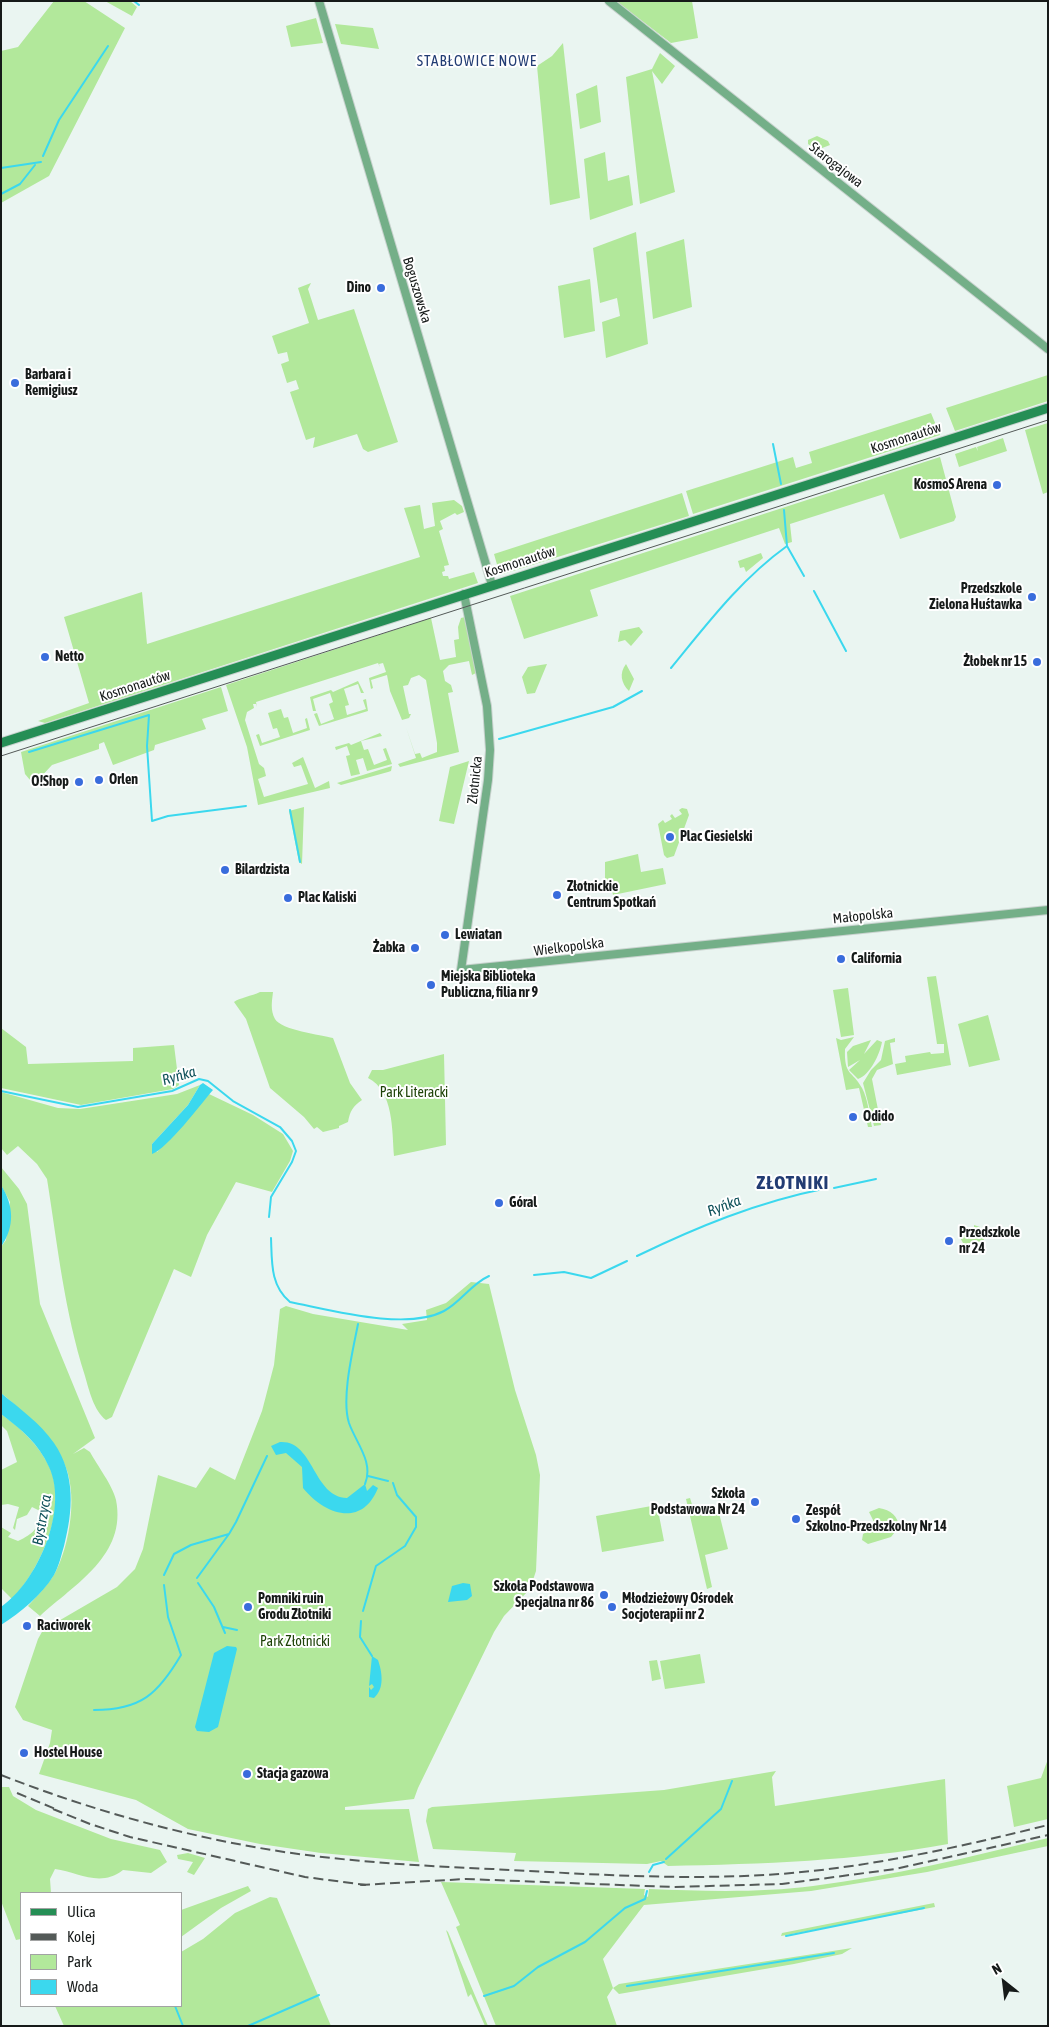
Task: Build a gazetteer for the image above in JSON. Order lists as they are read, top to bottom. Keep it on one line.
{"streets":{"main road":["Kosmonautów"],"street":["Starogajowa","Boguszowska","Złotnicka","Małopolska","Wielkopolska"]},"crossings":[["Boguszowska","Kosmonautów"],["Kosmonautów","Złotnicka"],["Złotnicka","Wielkopolska"],["Małopolska","Wielkopolska"]],"districts":["STABŁOWICE NOWE","ZŁOTNIKI"],"water":["Ryńka","Bystrzyca"],"parks":["Park Literacki","Park Złotnicki"],"places":["Dino","Barbara i Remigiusz","KosmoS Arena","Przedszkole Zielona Huśtawka","Netto","Żłobek nr 15","Orlen","O!Shop","Plac Ciesielski","Bilardzista","Złotnickie Centrum Spotkań","Plac Kaliski","Lewiatan","Żabka","California","Miejska Biblioteka Publiczna, filia nr 9","Odido","Góral","Przedszkole nr 24","Szkoła Podstawowa Nr 24","Zespół Szkolno-Przedszkolny Nr 14","Szkoła Podstawowa Specjalna nr 86","Pomniki ruin Grodu Złotniki","Młodzieżowy Ośrodek Socjoterapii nr 2","Raciworek","Hostel House","Stacja gazowa"],"legend":["Ulica","Kolej","Park","Woda"],"north":"top left"}
